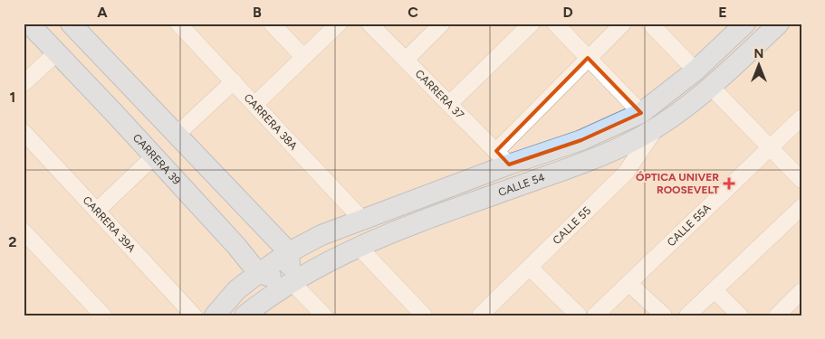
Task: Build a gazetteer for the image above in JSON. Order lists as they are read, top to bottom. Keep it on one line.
{"streets":{"main road":["CARRERA 39","CALLE 54"],"street":["CARRERA 37","CARRERA 38A","CARRERA 39A","CALLE 55","CALLE 55A"]},"crossings":[["CARRERA 37","CALLE 54"],["CARRERA 38A","CALLE 54"],["CARRERA 39","CALLE 54"],["CALLE 54","CALLE 55"]],"places":{"health":["ÓPTICA UNIVER ROOSEVELT"]},"north":"top","grid":{"columns":["A","B","C","D","E"],"rows":["1","2"]}}
